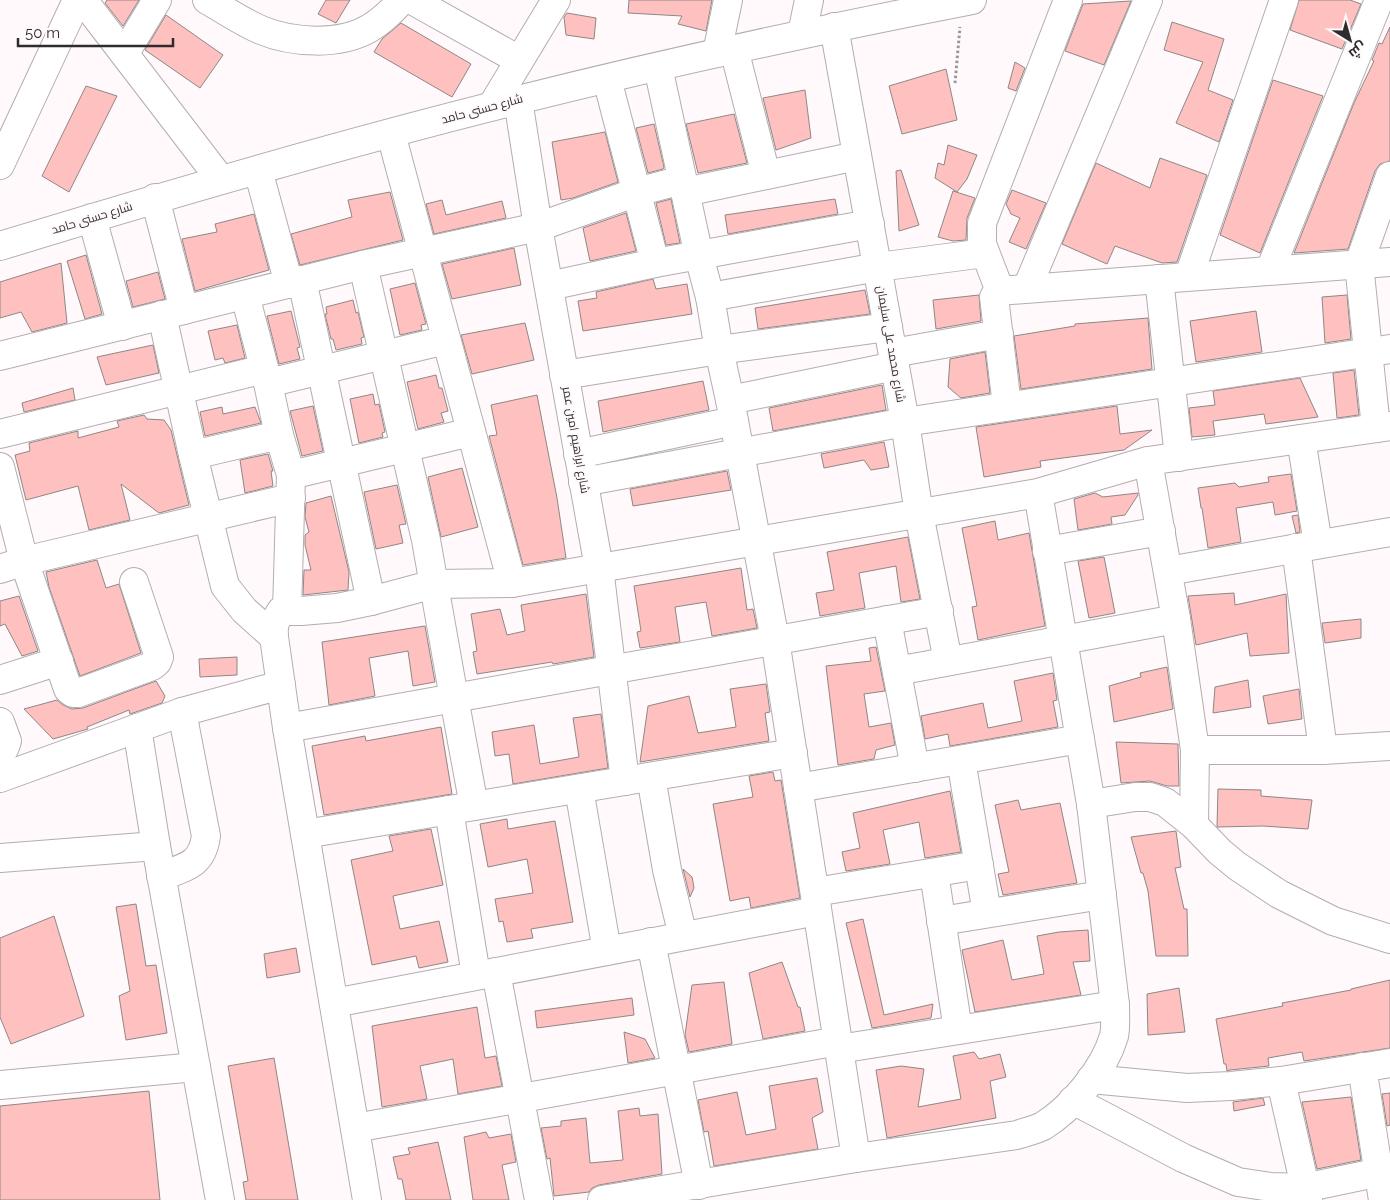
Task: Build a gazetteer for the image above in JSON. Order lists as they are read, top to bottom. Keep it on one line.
{"streets":{"street":["شارع حسنى حامد","شارع محمد على سليمان","شارع ابراهيم امين عمر"]},"crossings":[["شارع حسنى حامد","شارع محمد على سليمان"],["شارع حسنى حامد","شارع ابراهيم امين عمر"]],"scale_bar":"50 m","north":"bottom right"}
